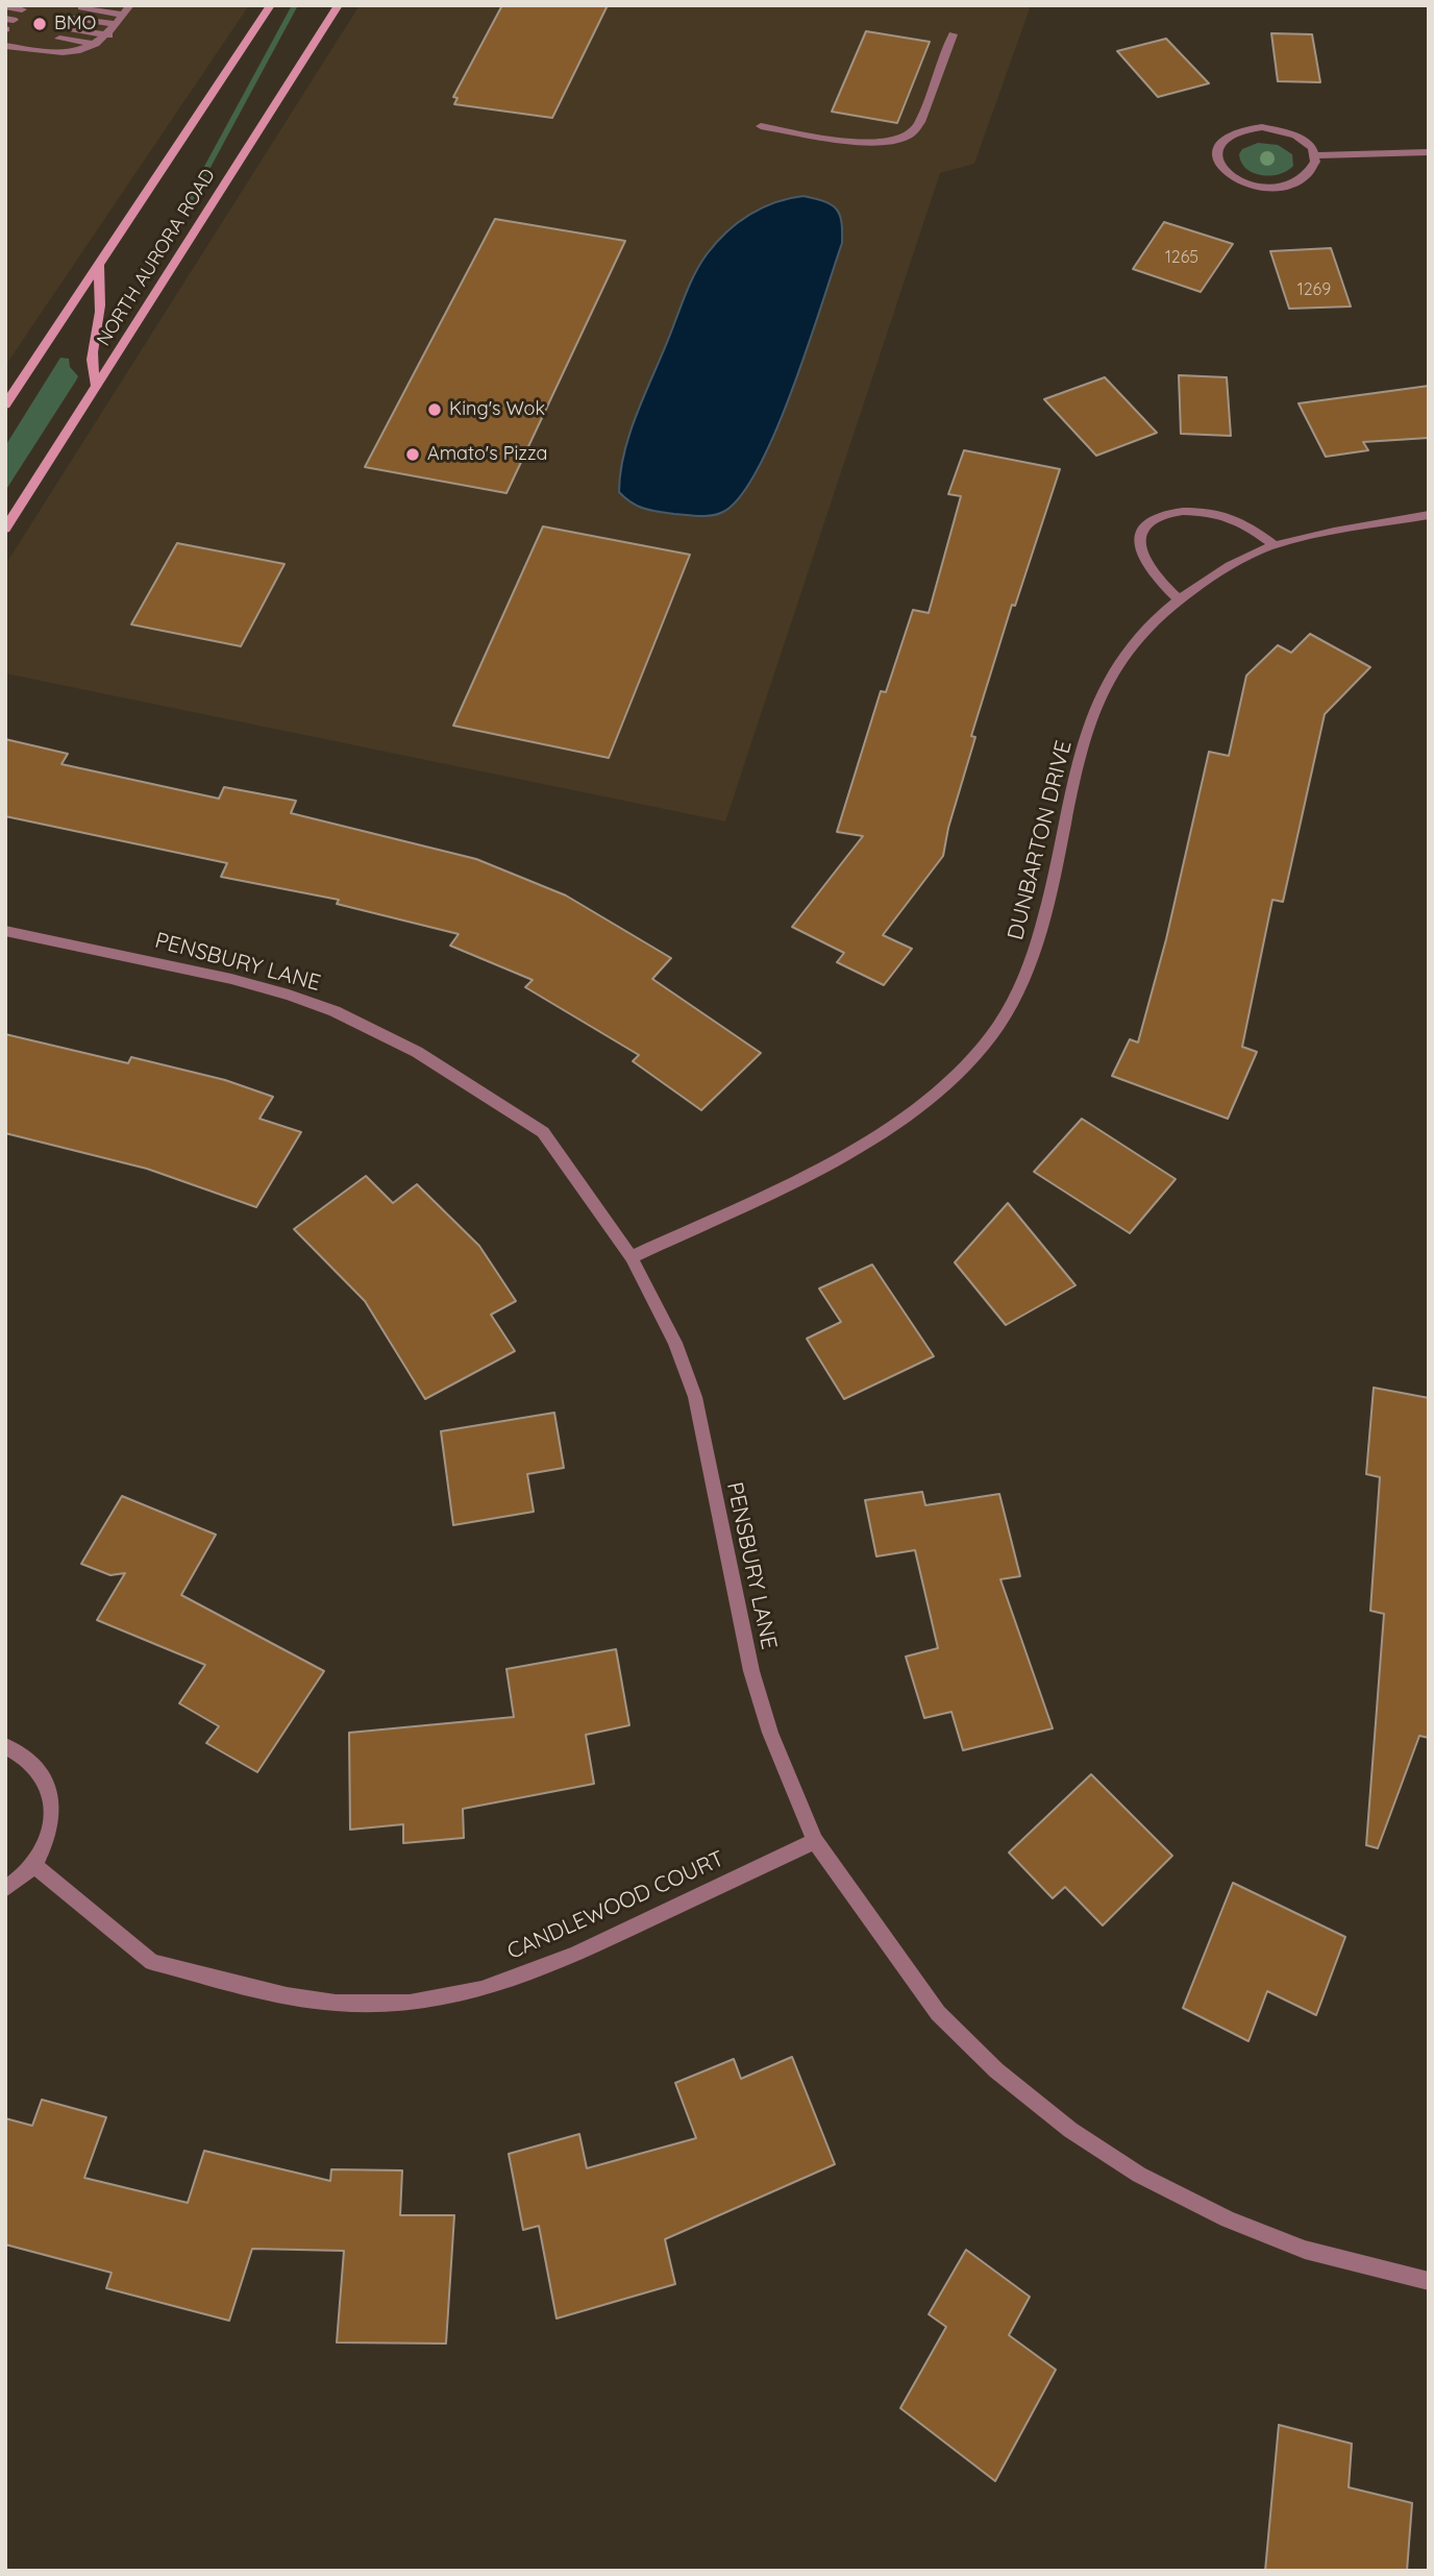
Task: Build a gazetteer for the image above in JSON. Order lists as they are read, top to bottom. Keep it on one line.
{"streets":{"main road":["NORTH AURORA ROAD"],"street":["DUNBARTON DRIVE","PENSBURY LANE","CANDLEWOOD COURT"]},"crossings":[["DUNBARTON DRIVE","PENSBURY LANE"],["PENSBURY LANE","CANDLEWOOD COURT"]],"places":["BMO","King's Wok","Amato's Pizza"],"house_numbers":["1265","1269"]}
